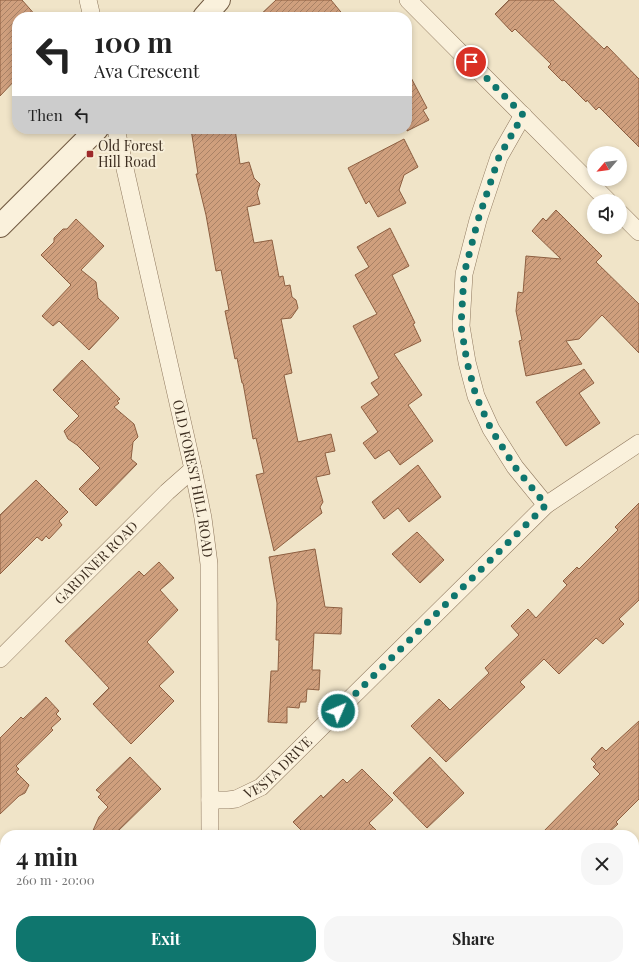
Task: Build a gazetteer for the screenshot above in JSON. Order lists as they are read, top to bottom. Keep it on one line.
{"streets":{"street":["OLD FOREST HILL ROAD","GARDINER ROAD","VESTA DRIVE"]},"crossings":[["OLD FOREST HILL ROAD","GARDINER ROAD"],["OLD FOREST HILL ROAD","VESTA DRIVE"]],"places":{"transit":["Old Forest Hill Road"]},"north":"bottom left","page":{"turn":["100 m","Ava Crescent"],"then":"Then","heading":["4 min","260 m · 20:00"],"buttons":["Exit","Share"]}}
